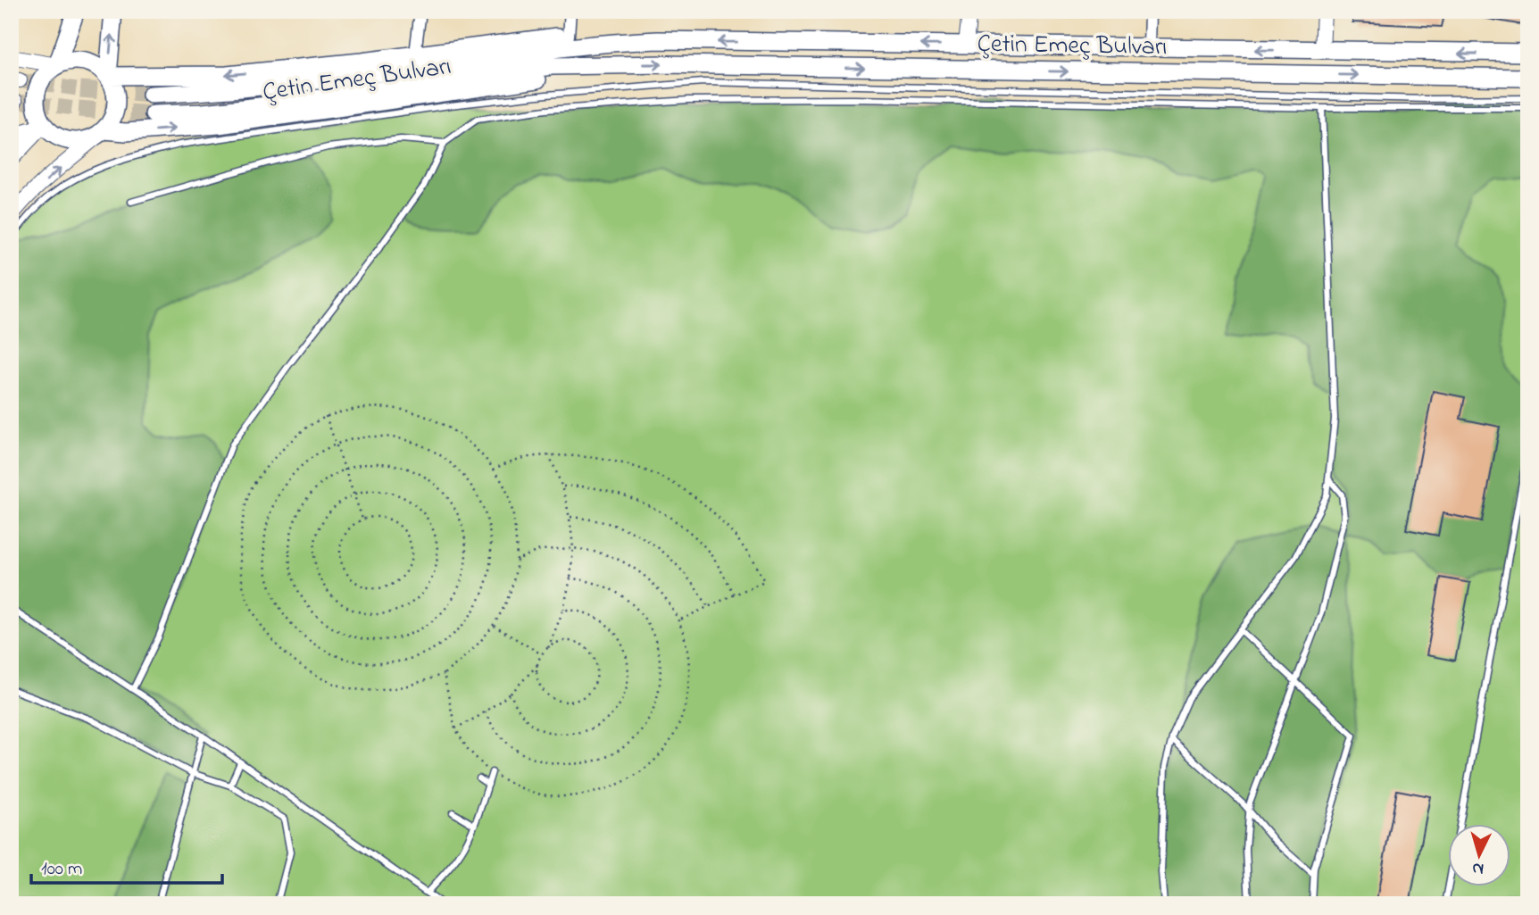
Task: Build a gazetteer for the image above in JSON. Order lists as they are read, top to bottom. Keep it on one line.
{"streets":{"main road":["Çetin Emeç Bulvarı"]},"scale_bar":"100 m","north":"bottom"}
